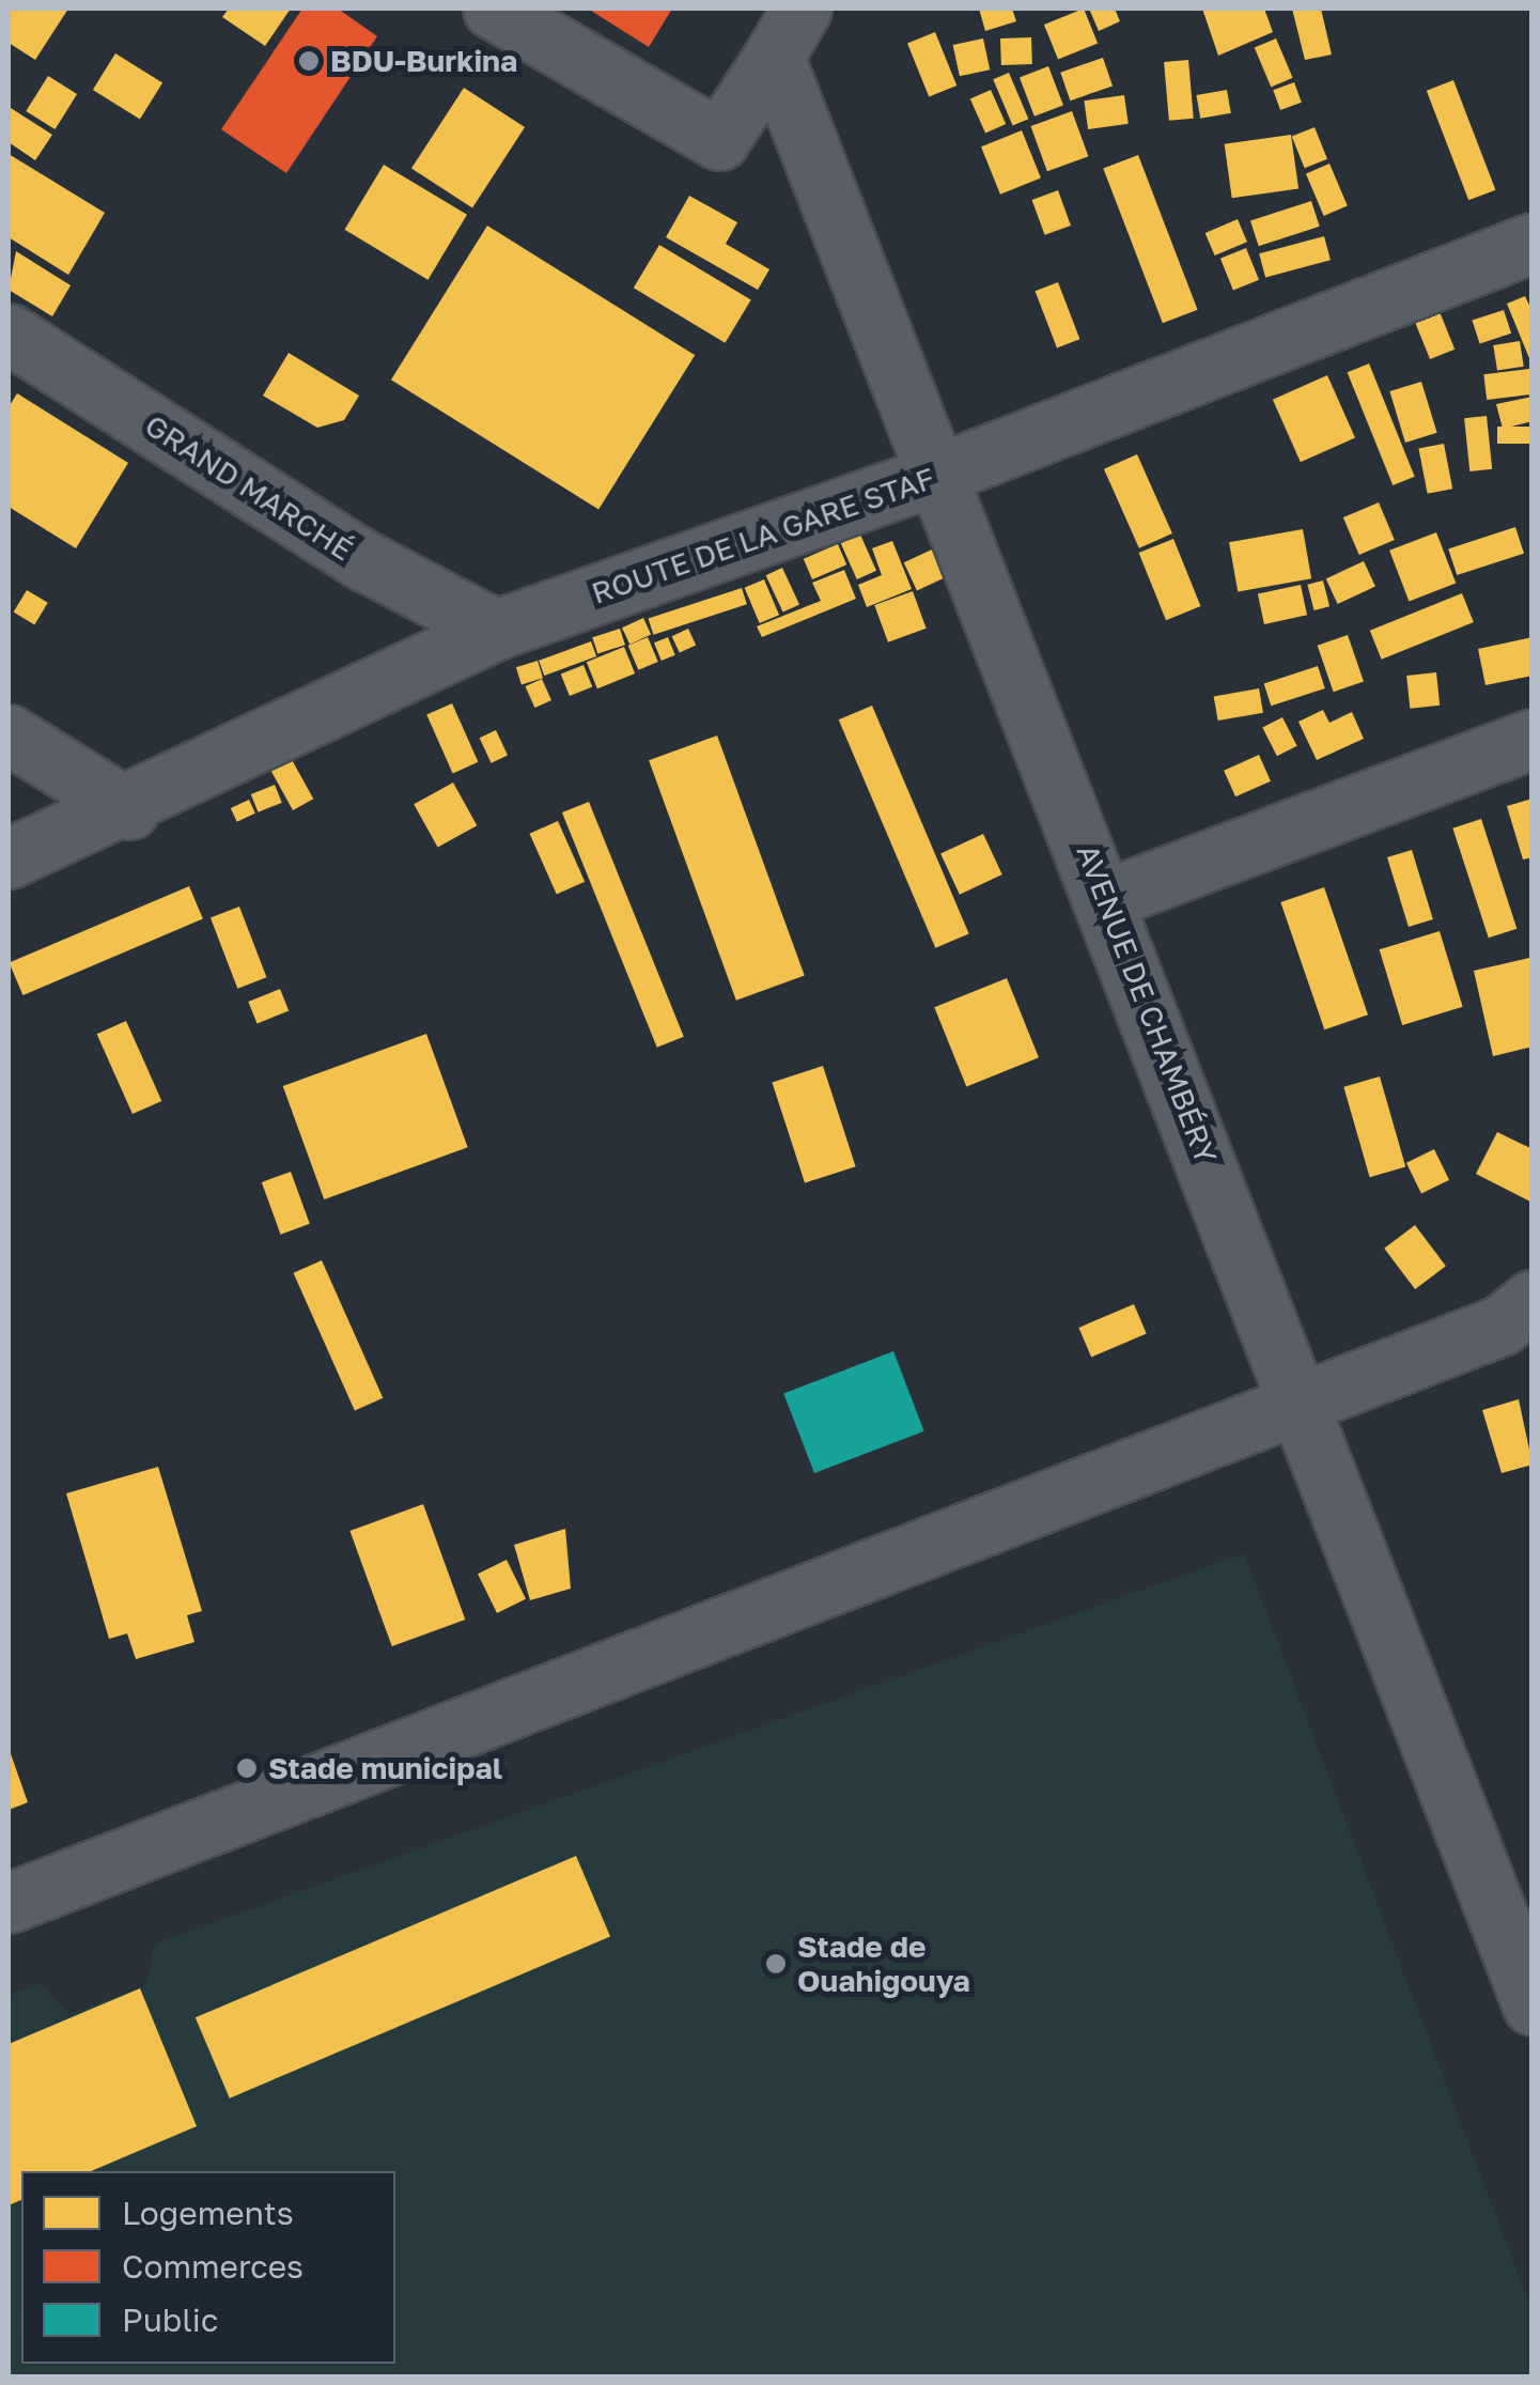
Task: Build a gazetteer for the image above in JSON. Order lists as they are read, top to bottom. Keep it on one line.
{"streets":{"street":["GRAND MARCHÉ","ROUTE DE LA GARE STAF","AVENUE DE CHAMBÉRY"]},"crossings":[["GRAND MARCHÉ","ROUTE DE LA GARE STAF"],["ROUTE DE LA GARE STAF","AVENUE DE CHAMBÉRY"]],"places":["BDU-Burkina","Stade municipal","Stade de Ouahigouya"],"legend":["Logements","Commerces","Public"]}
